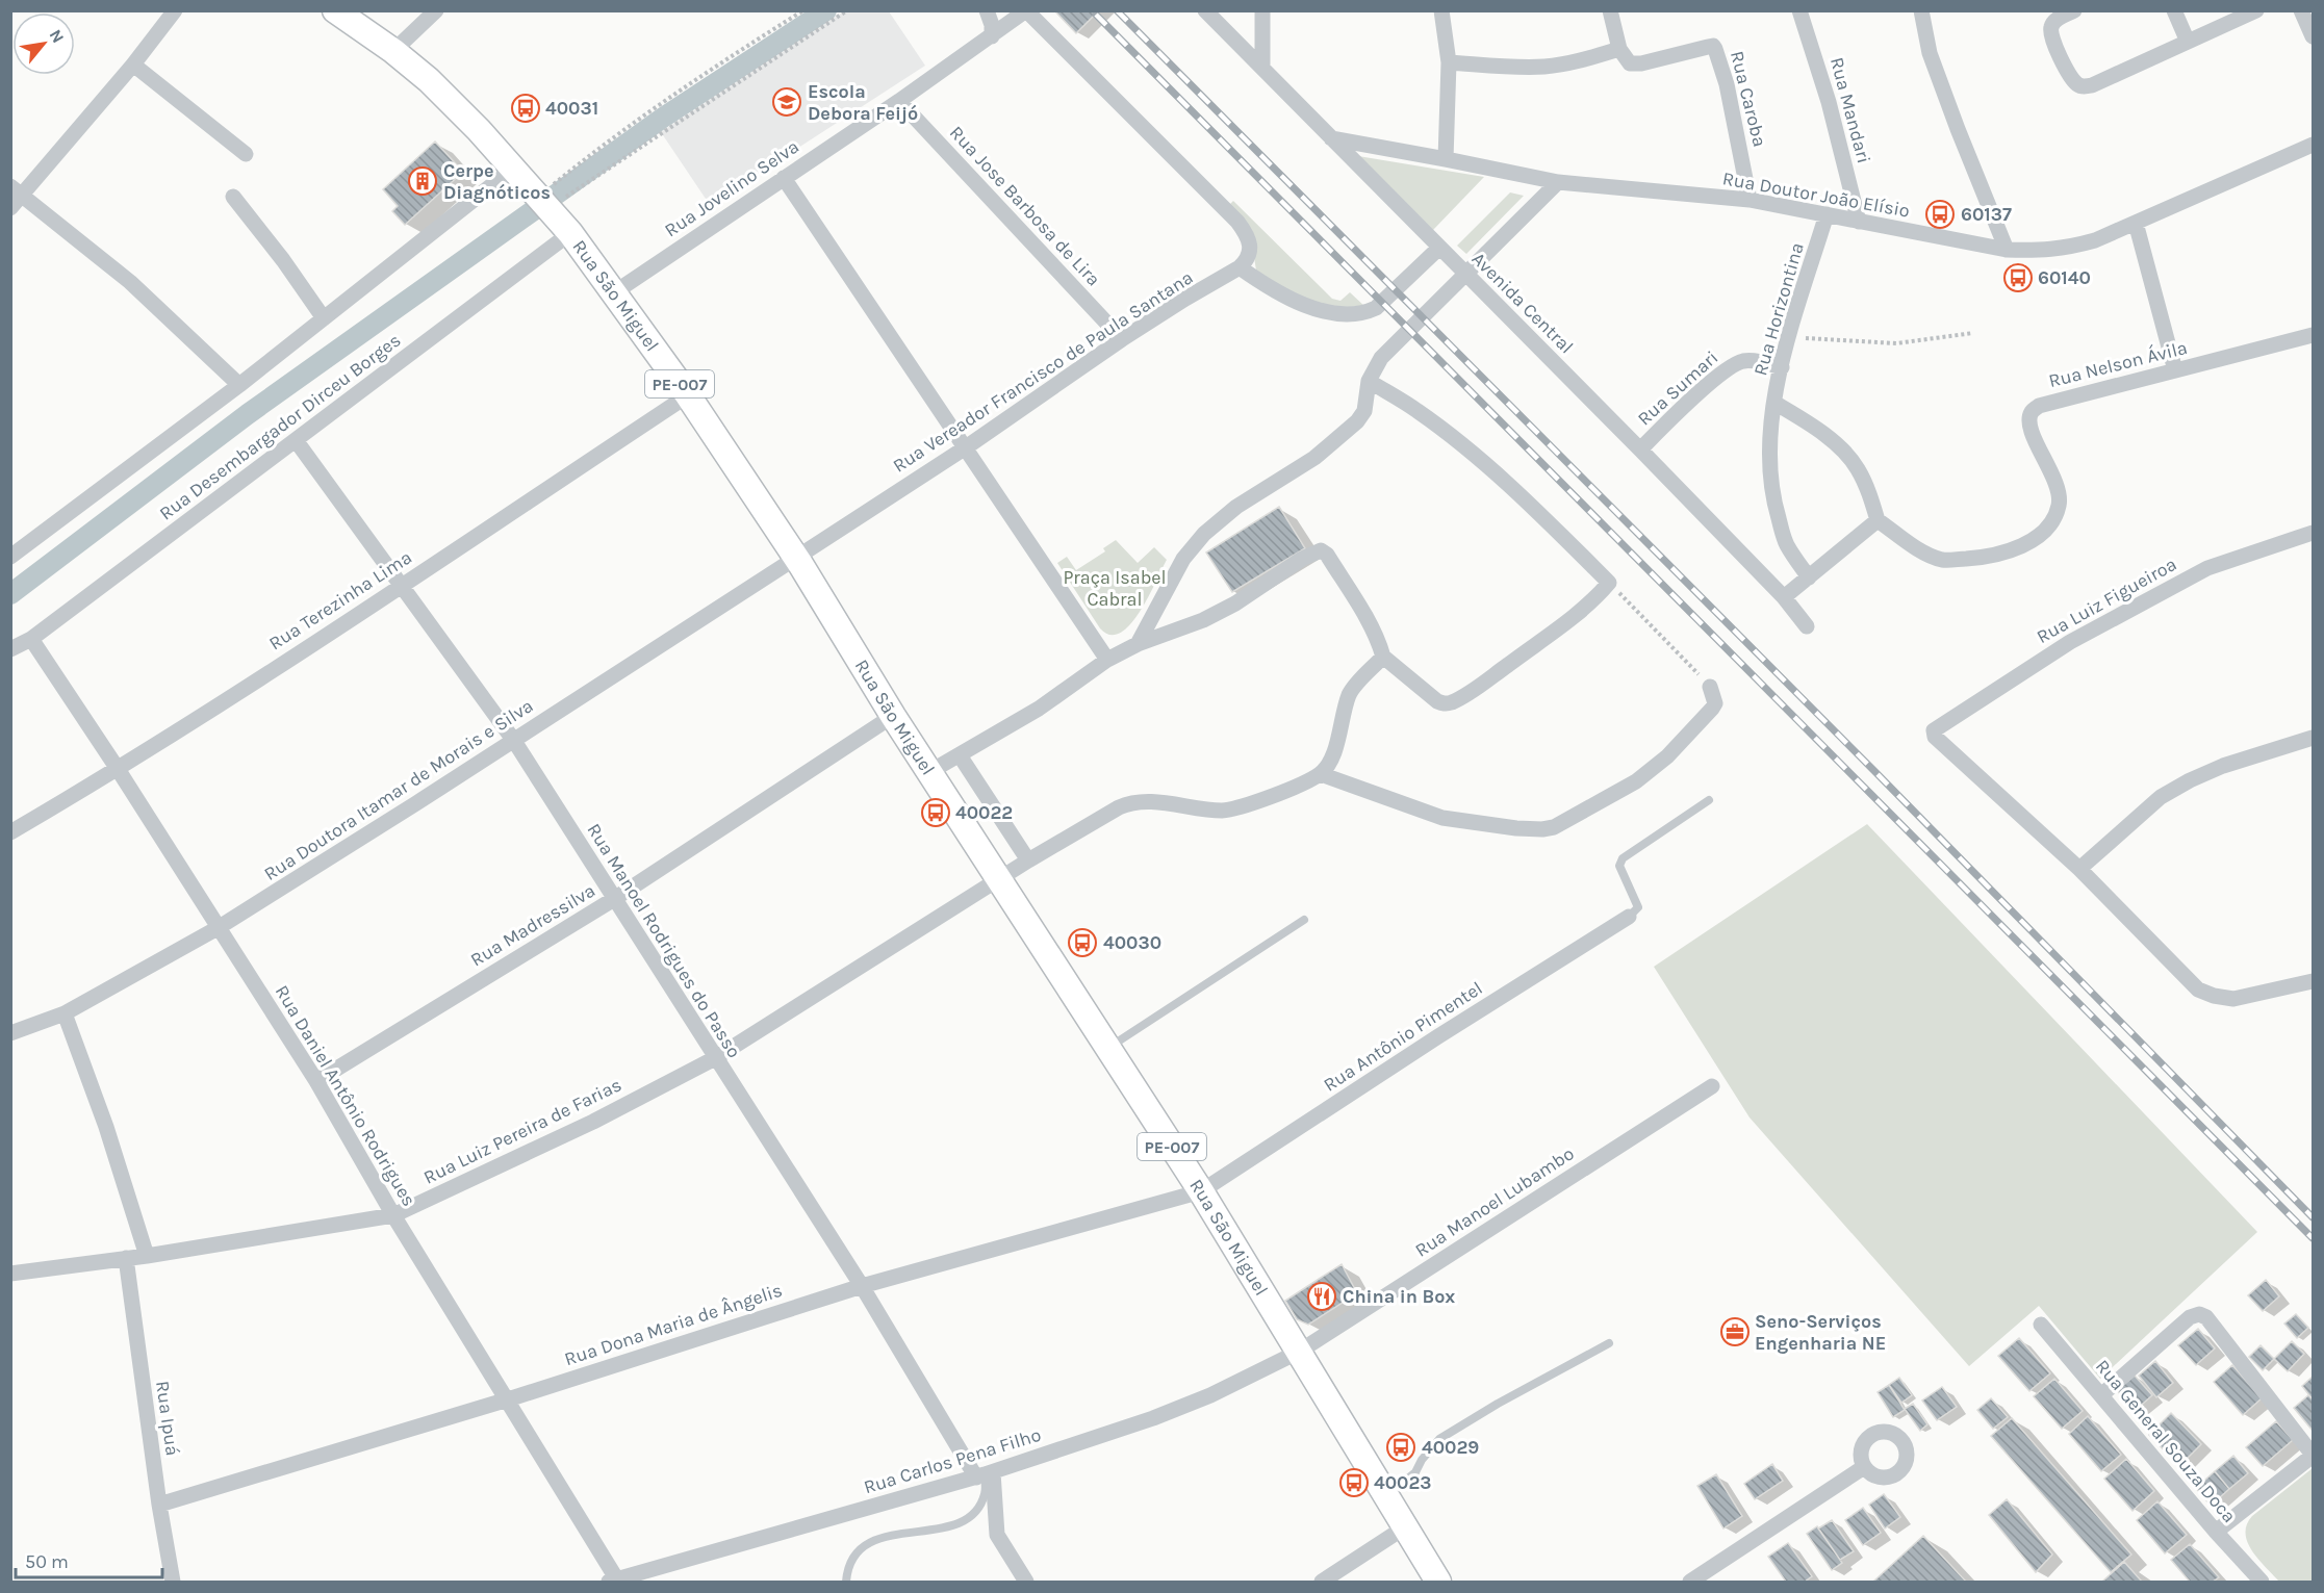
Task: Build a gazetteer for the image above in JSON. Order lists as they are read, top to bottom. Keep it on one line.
{"streets":{"main road":["Rua São Miguel","PE-007"],"street":["Rua Caroba","Rua Mandari","Rua Jovelino Selva","Rua Doutor João Elísio","Rua Jose Barbosa de Lira","Avenida Central","Rua Horizontina","Rua Nelson Ávila","Rua Vereador Francisco de Paula Santana","Rua Sumari","Rua Desembargador Dirceu Borges","Rua Terezinha Lima","Rua Luiz Figueiroa","Rua Doutora Itamar de Morais e Silva","Rua Madressilva","Rua Manoel Rodrigues do Passo","Rua Antônio Pimentel","Rua Daniel Antônio Rodrigues","Rua Luiz Pereira de Farias","Rua Manoel Lubambo","Rua Dona Maria de Ângelis","Rua Ipuá","Rua General Souza Doca","Rua Carlos Pena Filho"]},"crossings":[["Rua Caroba","Rua Doutor João Elísio"],["Rua Mandari","Rua Doutor João Elísio"],["Rua Jovelino Selva","Rua Jose Barbosa de Lira"],["Rua Jovelino Selva","Rua São Miguel"],["Rua Jovelino Selva","Rua Vereador Francisco de Paula Santana"],["Rua Doutor João Elísio","Avenida Central"],["Rua Doutor João Elísio","Rua Horizontina"],["Rua Jose Barbosa de Lira","Rua Vereador Francisco de Paula Santana"],["Rua São Miguel","Rua Vereador Francisco de Paula Santana"],["Rua São Miguel","Rua Desembargador Dirceu Borges"],["Rua São Miguel","Rua Terezinha Lima"],["Rua São Miguel","Rua Doutora Itamar de Morais e Silva"],["Rua São Miguel","Rua Madressilva"],["Rua São Miguel","Rua Antônio Pimentel"],["Rua São Miguel","Rua Luiz Pereira de Farias"],["Rua São Miguel","Rua Manoel Lubambo"],["Rua São Miguel","Rua Dona Maria de Ângelis"],["Rua São Miguel","Rua Carlos Pena Filho"],["Avenida Central","Rua Sumari"],["Rua Horizontina","Rua Nelson Ávila"],["Rua Horizontina","Rua Sumari"],["Rua Vereador Francisco de Paula Santana","Rua Doutora Itamar de Morais e Silva"],["Rua Desembargador Dirceu Borges","Rua Manoel Rodrigues do Passo"],["Rua Desembargador Dirceu Borges","Rua Daniel Antônio Rodrigues"],["Rua Terezinha Lima","Rua Manoel Rodrigues do Passo"],["Rua Terezinha Lima","Rua Daniel Antônio Rodrigues"],["Rua Doutora Itamar de Morais e Silva","Rua Manoel Rodrigues do Passo"],["Rua Doutora Itamar de Morais e Silva","Rua Daniel Antônio Rodrigues"],["Rua Madressilva","Rua Manoel Rodrigues do Passo"],["Rua Madressilva","Rua Daniel Antônio Rodrigues"],["Rua Manoel Rodrigues do Passo","Rua Luiz Pereira de Farias"],["Rua Manoel Rodrigues do Passo","Rua Dona Maria de Ângelis"],["Rua Manoel Rodrigues do Passo","Rua Carlos Pena Filho"],["Rua Antônio Pimentel","Rua Dona Maria de Ângelis"],["Rua Daniel Antônio Rodrigues","Rua Luiz Pereira de Farias"],["Rua Daniel Antônio Rodrigues","Rua Dona Maria de Ângelis"],["Rua Daniel Antônio Rodrigues","Rua Carlos Pena Filho"],["Rua Luiz Pereira de Farias","Rua Ipuá"],["Rua Manoel Lubambo","Rua Carlos Pena Filho"],["Rua Dona Maria de Ângelis","Rua Ipuá"]],"parks":["Praça Isabel Cabral"],"places":{"school or university":["Escola Debora Feijó"],"bus stop":["40031","60137","60140","40022","40030","40029","40023"],"building":["Cerpe Diagnóticos"],"restaurant":["China in Box"],"office":["Seno-Serviços Engenharia NE"]},"scale_bar":"50 m","north":"top right"}
